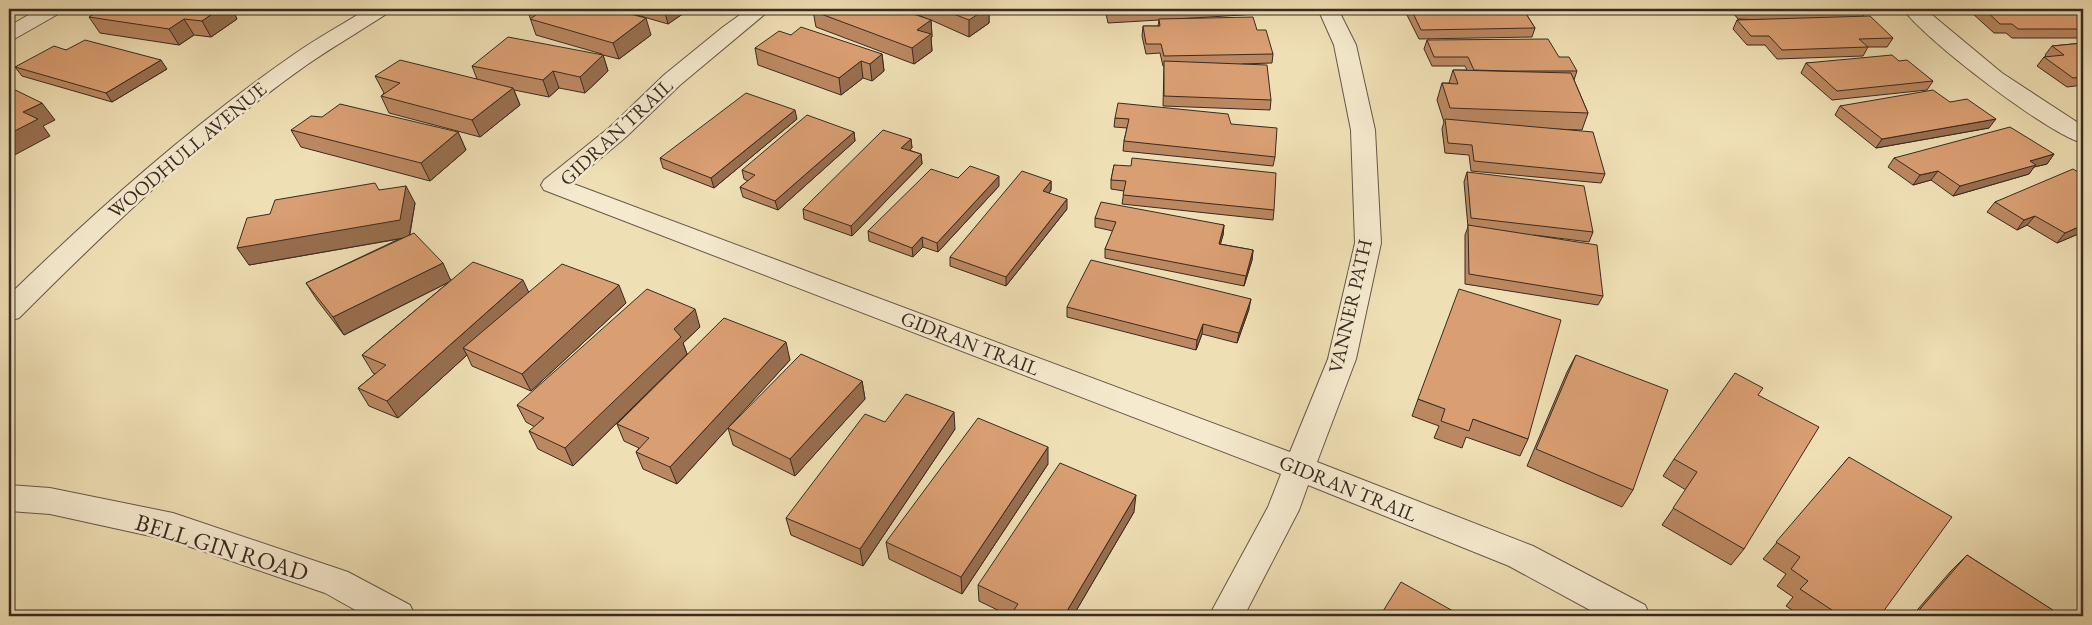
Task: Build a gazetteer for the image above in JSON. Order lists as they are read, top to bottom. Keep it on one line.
{"streets":{"street":["GIDRAN TRAIL","WOODHULL AVENUE","VANNER PATH","BELL GIN ROAD"]},"crossings":[["GIDRAN TRAIL","VANNER PATH"]]}
